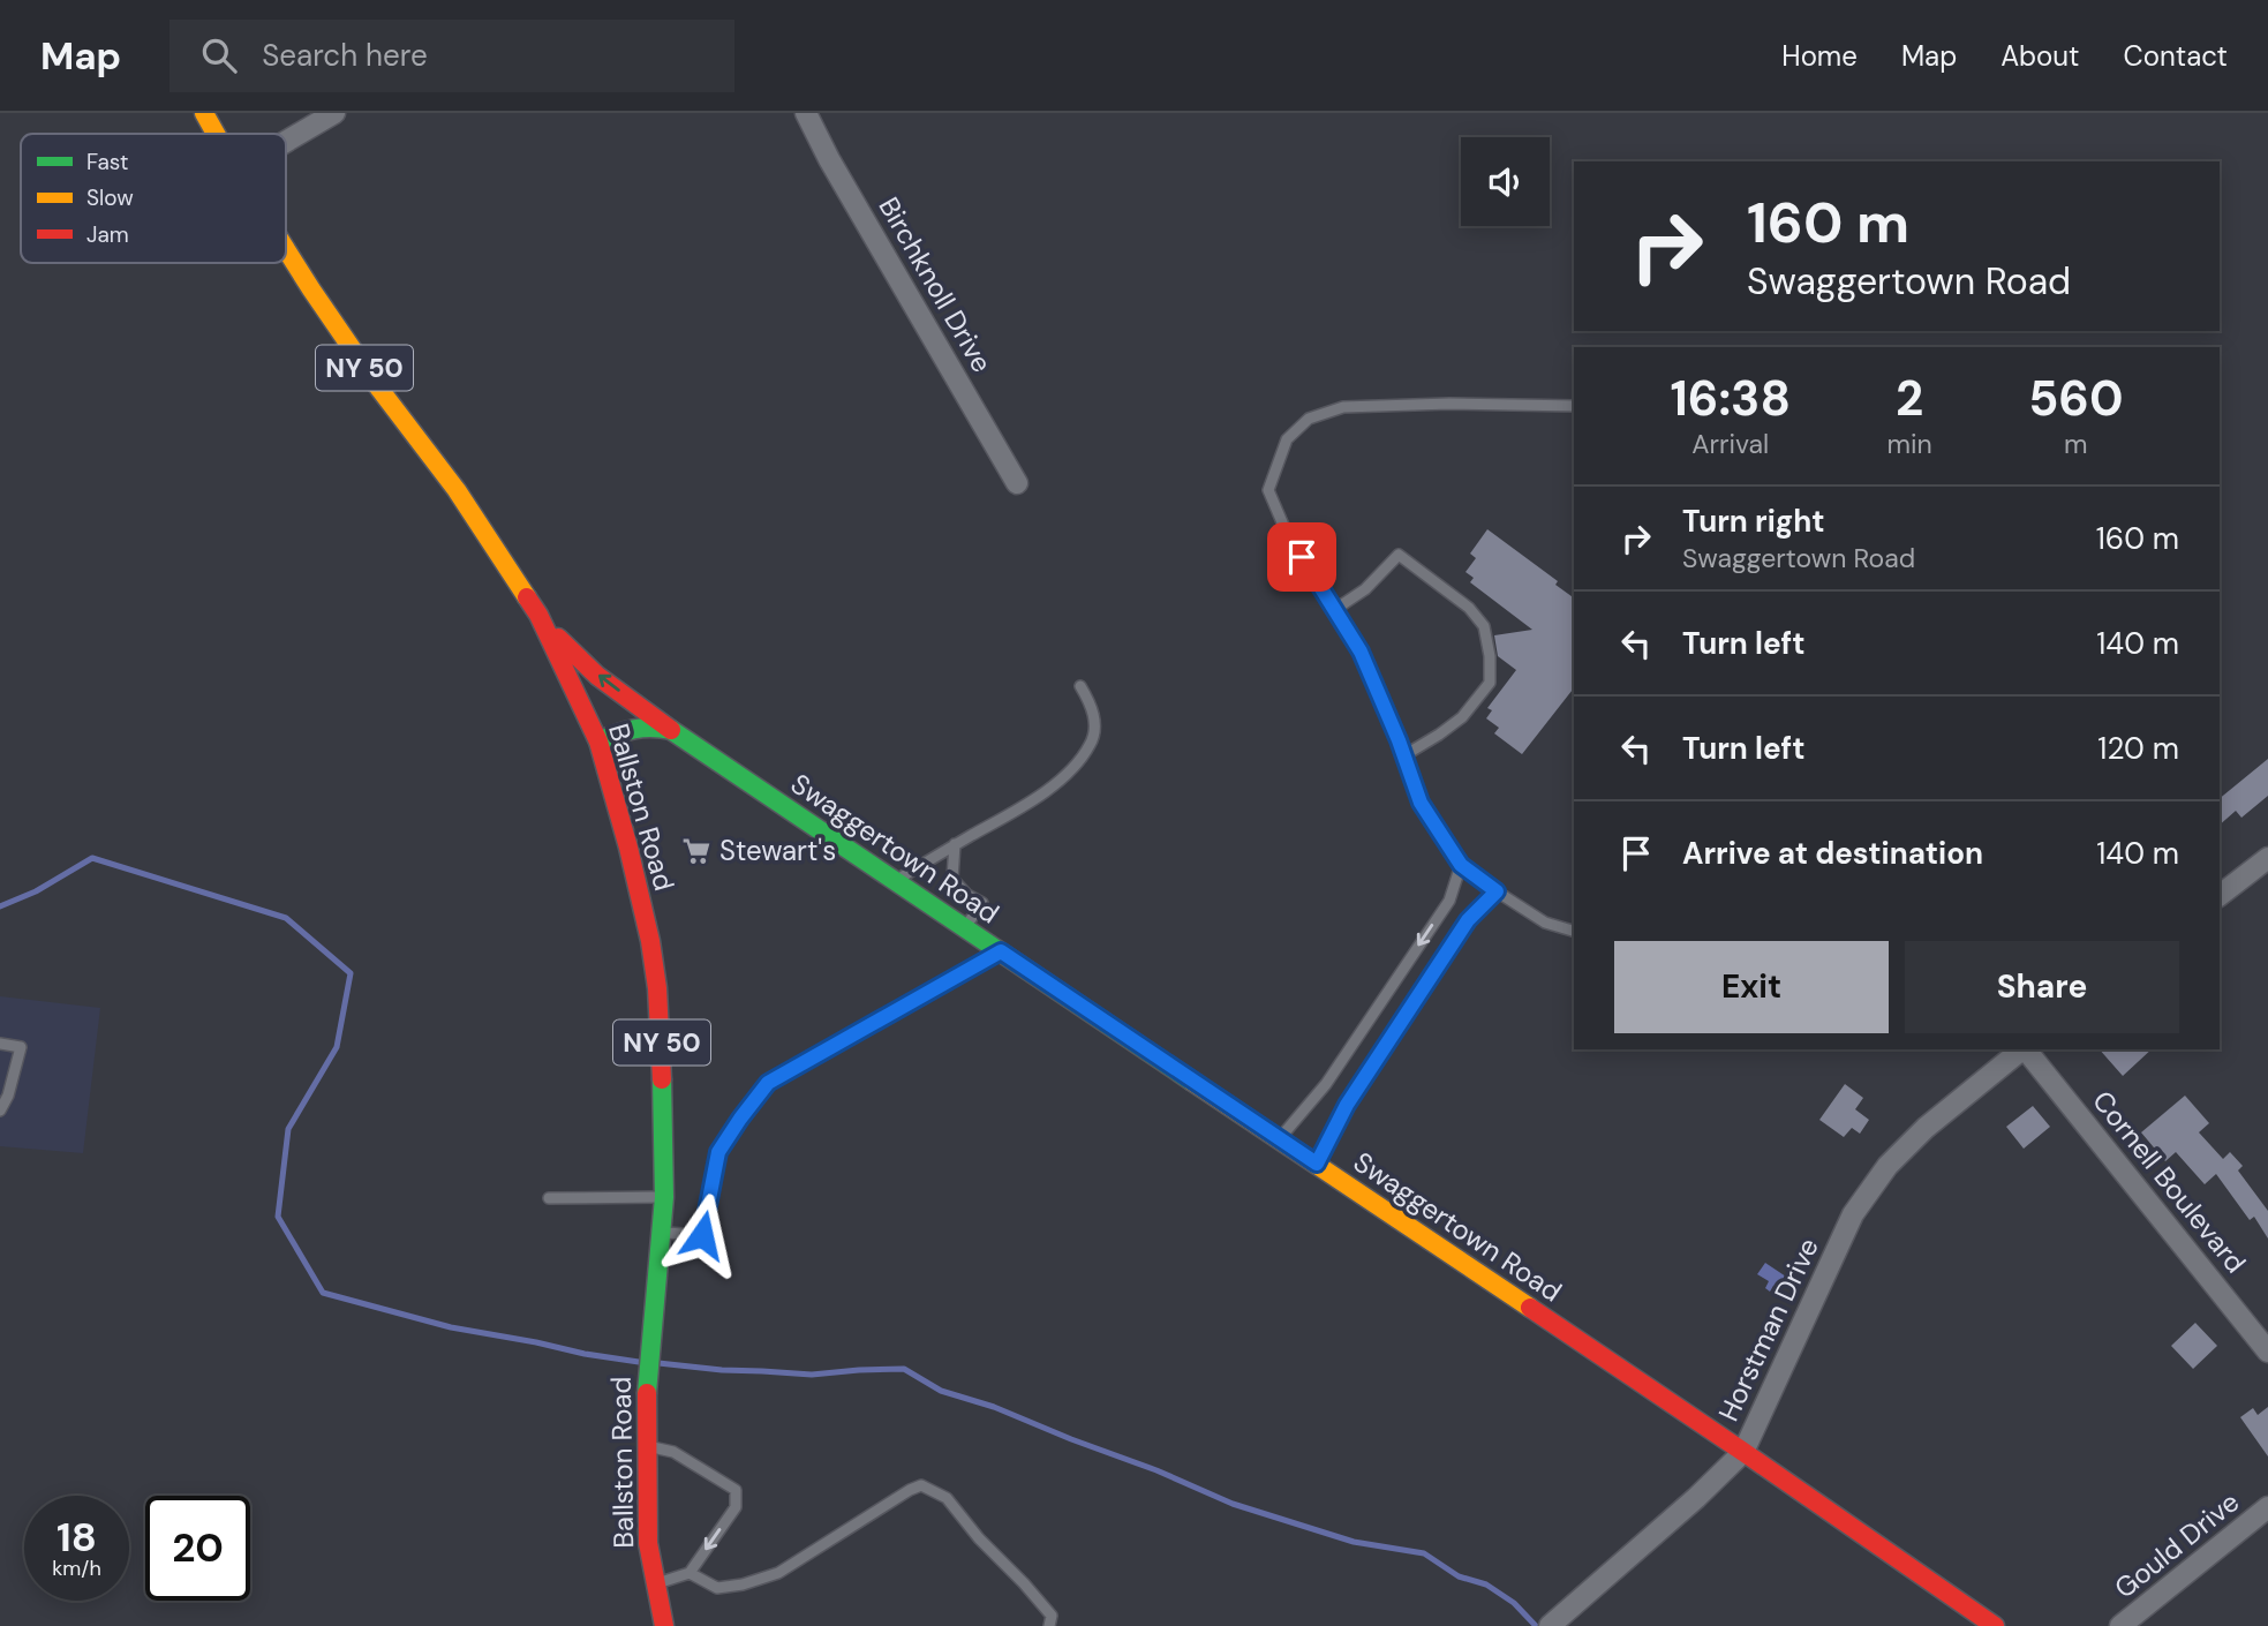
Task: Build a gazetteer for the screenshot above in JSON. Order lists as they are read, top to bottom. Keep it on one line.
{"streets":{"main road":["NY 50","Ballston Road","Swaggertown Road"],"street":["Birchknoll Drive","Cornell Boulevard","Horstman Drive","Gould Drive"]},"crossings":[["Ballston Road","Swaggertown Road"],["Swaggertown Road","Horstman Drive"]],"places":{"supermarket":["Stewart's"]},"legend":["Fast","Slow","Jam"],"page":{"header":"Map","search":"Search here","nav":["Home","Map","About","Contact"],"turn":["160 m","Swaggertown Road"],"eta":["16:38","Arrival","2","min","560","m"],"list":[{"name":"Turn right","note":"Swaggertown Road","value":"160 m"},{"name":"Turn left","value":"140 m"},{"name":"Turn left","value":"120 m"},{"name":"Arrive at destination","value":"140 m"}],"buttons":["Exit","Share"],"speed":"18 km/h","limit":"20"}}
